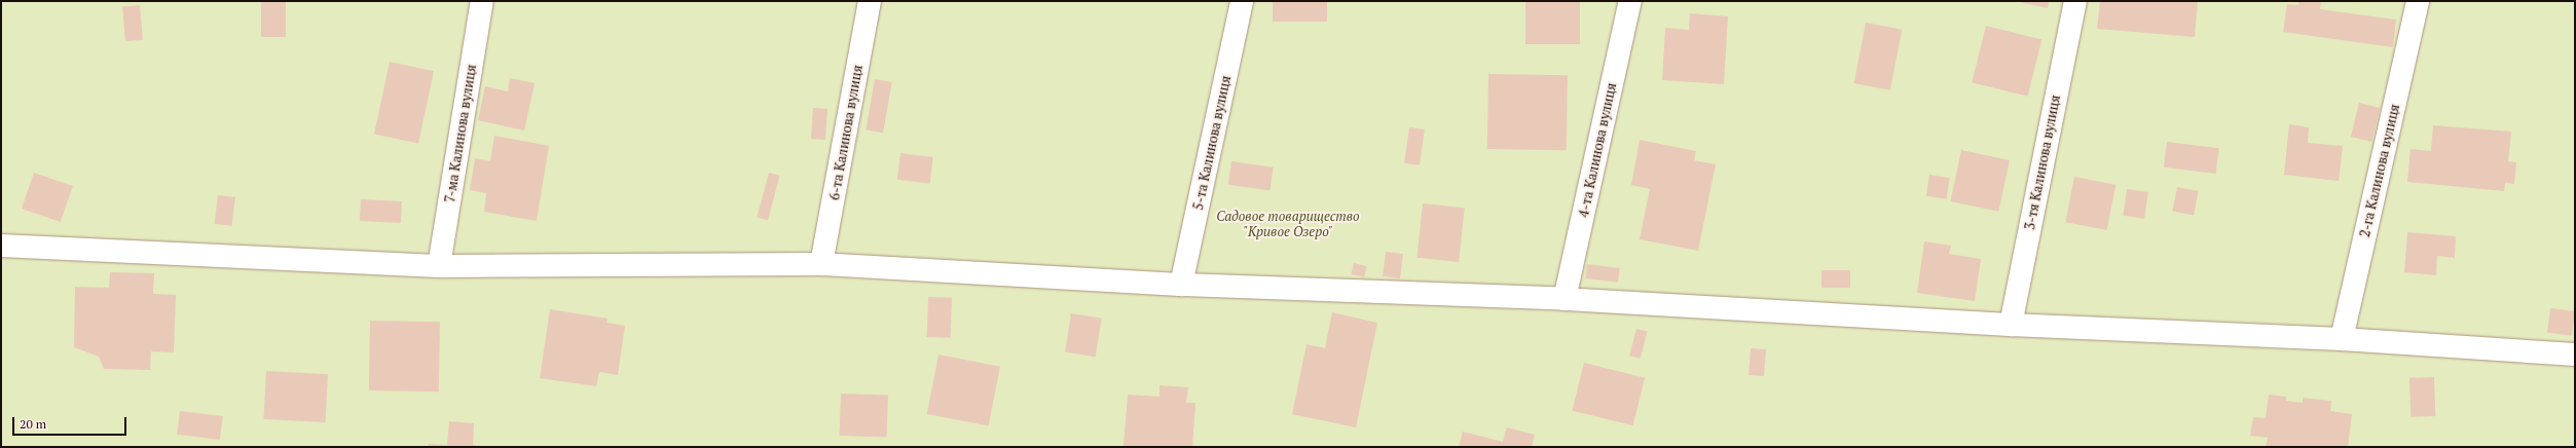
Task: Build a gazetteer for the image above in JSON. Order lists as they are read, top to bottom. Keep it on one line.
{"streets":{"street":["6-та Калинова вулиця","7-ма Калинова вулиця","5-та Калинова вулиця","4-та Калинова вулиця","3-тя Калинова вулиця","2-га Калинова вулиця"]},"parks":["Садовое товарищество \"Кривое Озеро\""],"scale_bar":"20 m"}
